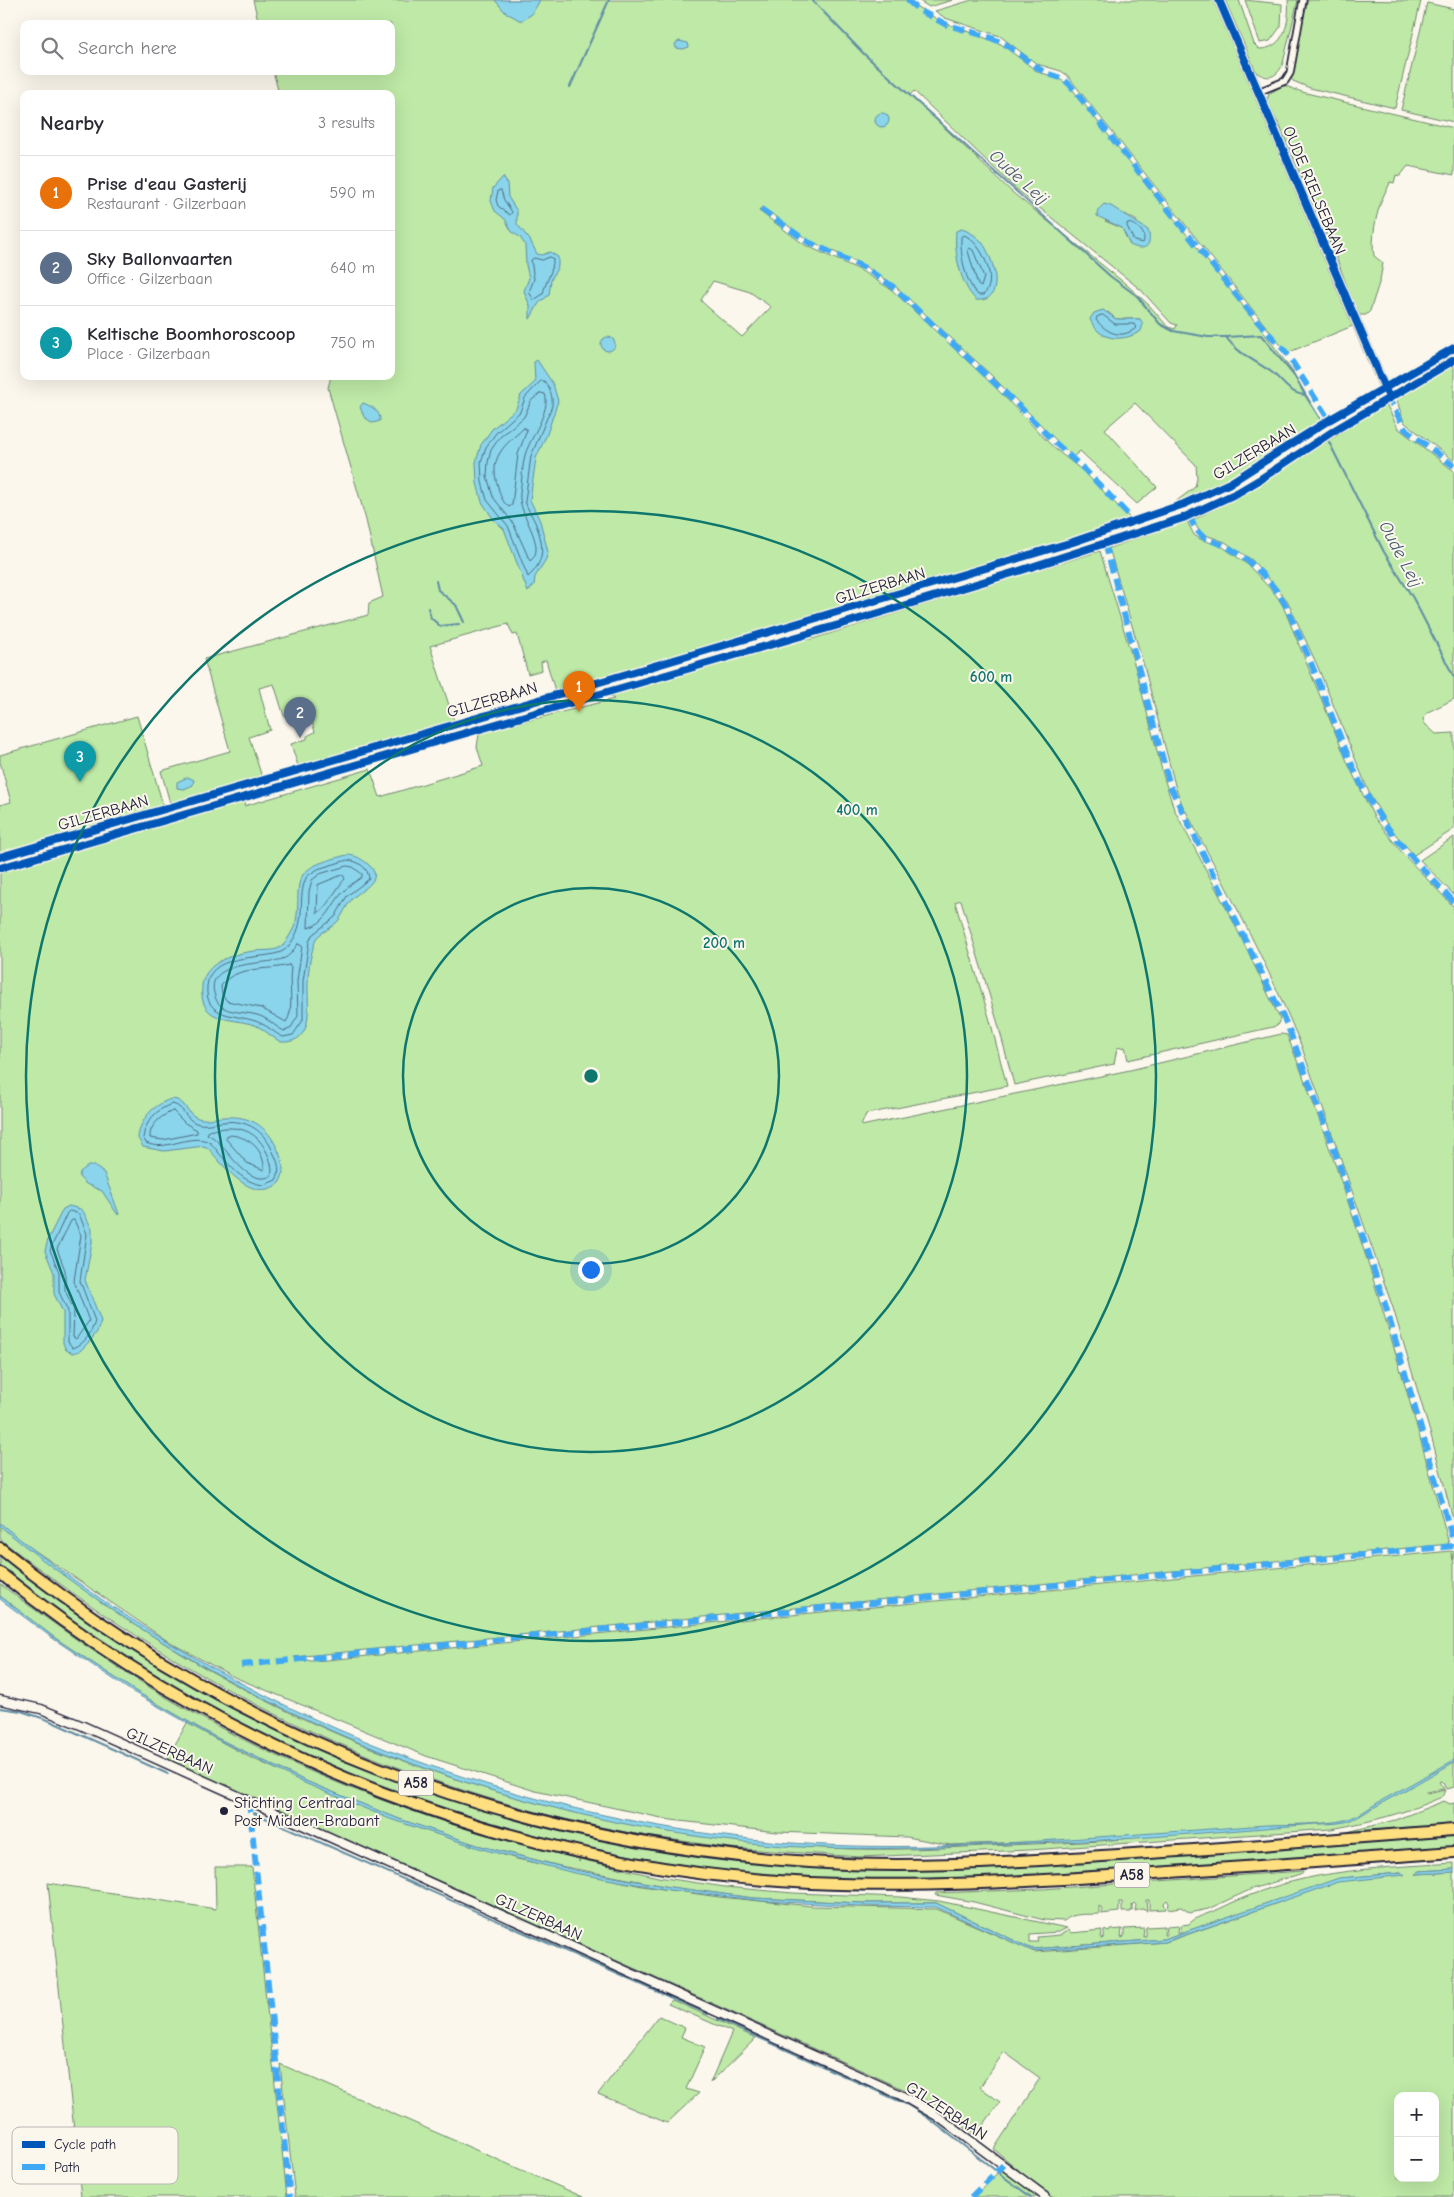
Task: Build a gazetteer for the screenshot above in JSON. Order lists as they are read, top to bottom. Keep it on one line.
{"streets":{"highway":["A58"],"street":["OUDE RIELSEBAAN","GILZERBAAN"]},"crossings":[["OUDE RIELSEBAAN","GILZERBAAN"]],"water":["Oude Leij"],"places":["Stichting Centraal Post Midden-Brabant"],"legend":["Cycle path","Path"],"page":{"search":"Search here","heading":["Nearby","3 results"],"list":[{"mark":"1","name":"Prise d'eau Gasterij","note":"Restaurant · Gilzerbaan","value":"590 m"},{"mark":"2","name":"Sky Ballonvaarten","note":"Office · Gilzerbaan","value":"640 m"},{"mark":"3","name":"Keltische Boomhoroscoop","note":"Place · Gilzerbaan","value":"750 m"}],"pins":["1","2","3"],"map_buttons":["+","−"]},"rings":["600 m","400 m","200 m"]}
